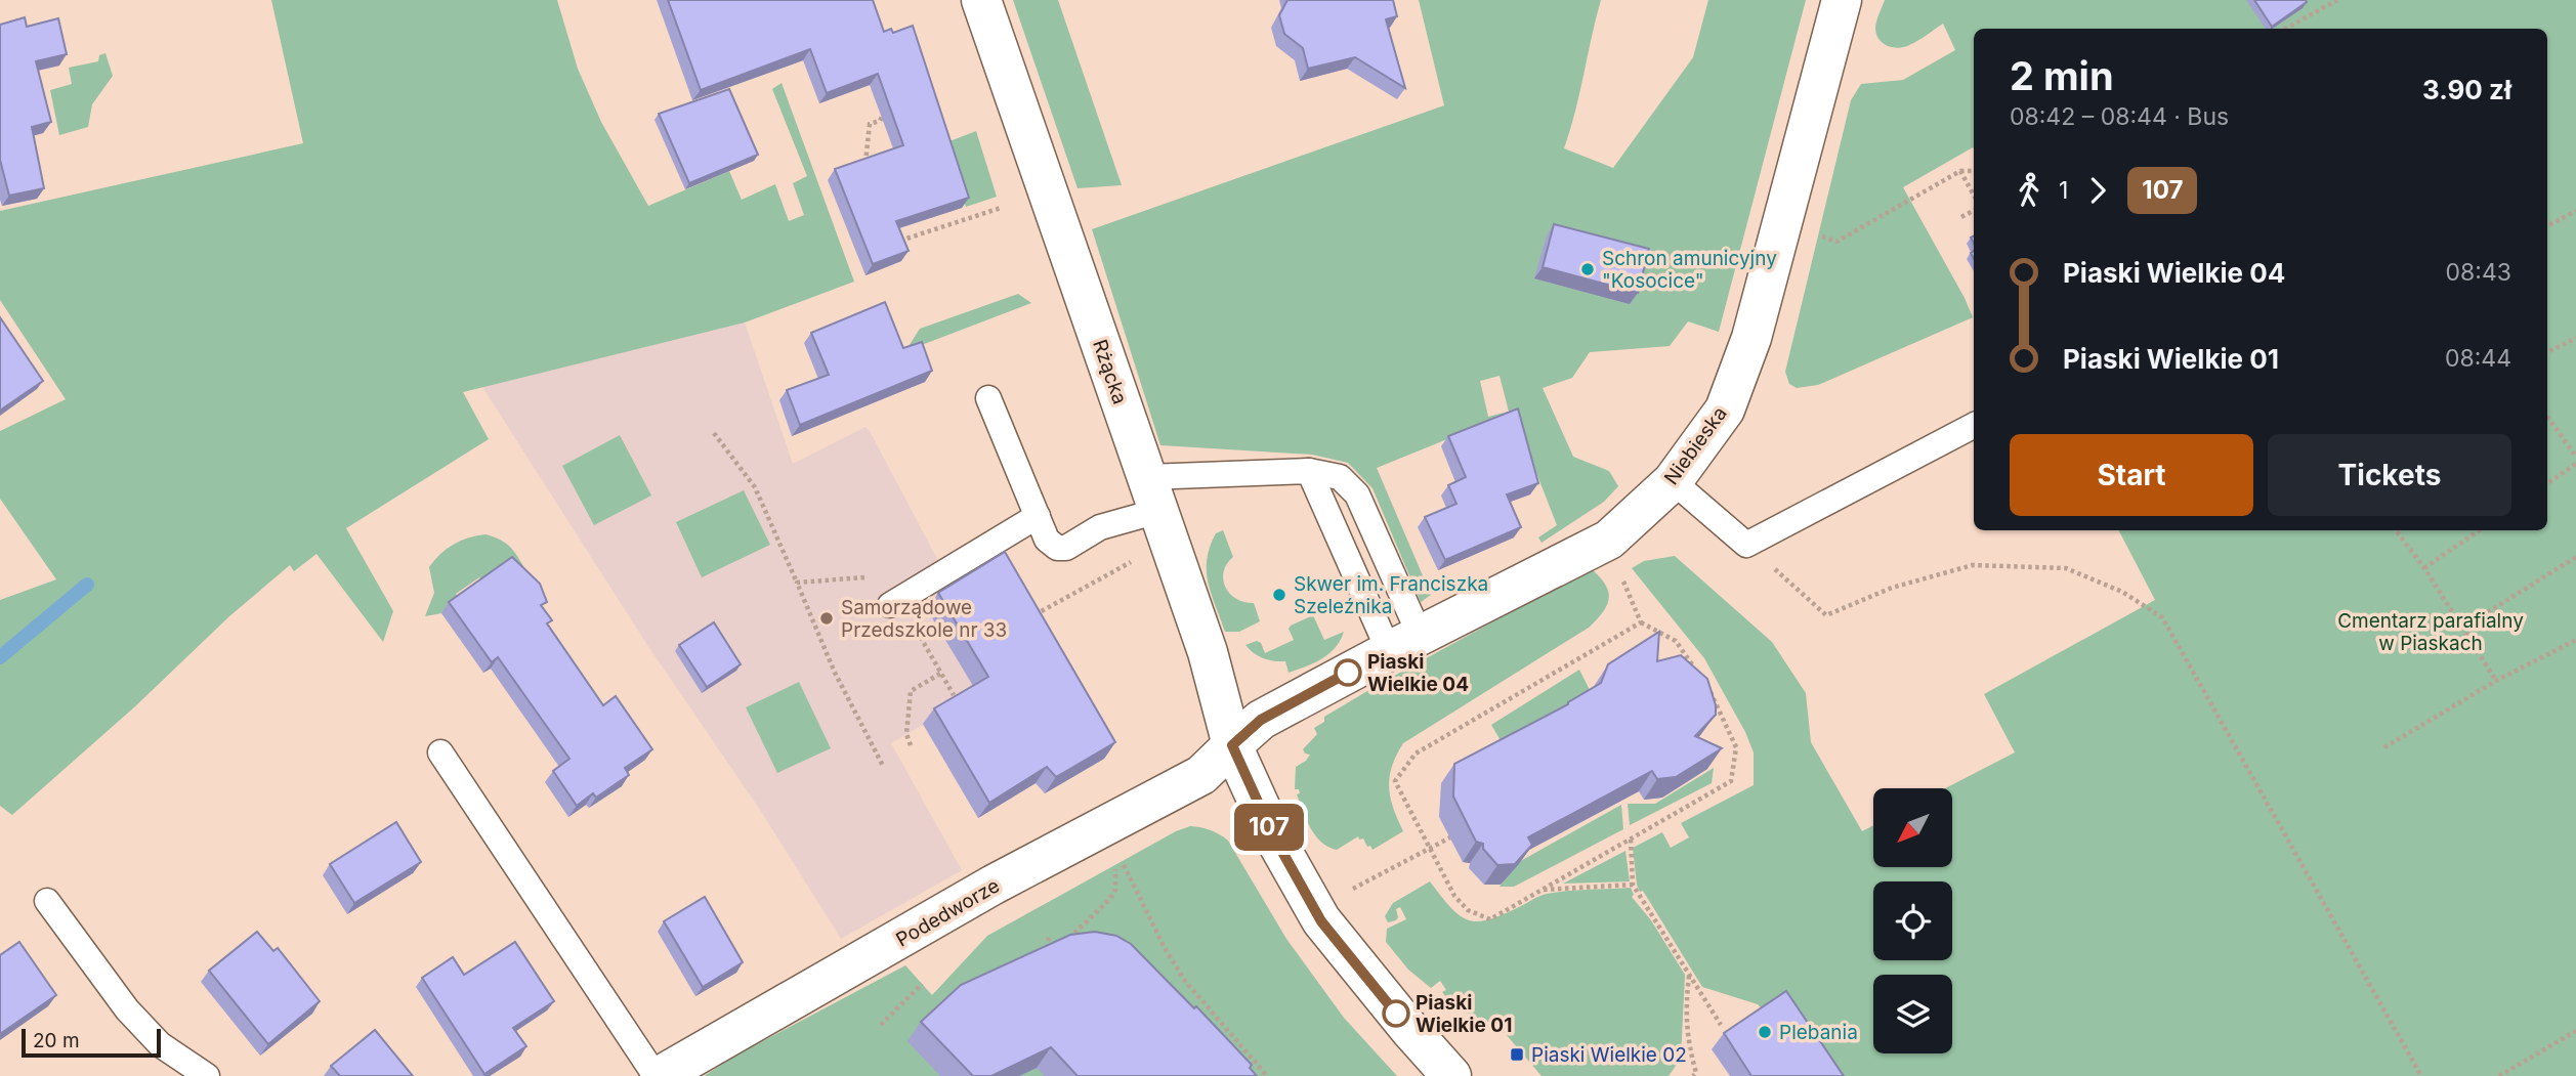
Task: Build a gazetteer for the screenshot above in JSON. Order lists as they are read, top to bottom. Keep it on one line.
{"streets":{"street":["Rżącka","Niebieska","Podedworze"]},"crossings":[["Rżącka","Niebieska"],["Rżącka","Podedworze"],["Niebieska","Podedworze"]],"parks":["Cmentarz parafialny w Piaskach"],"places":{"other":["Schron amunicyjny \"Kosocice\"","Skwer im. Franciszka Szeleźnika","Samorządowe Przedszkole nr 33","Piaski Wielkie 04","Piaski Wielkie 01","Plebania"],"transit":["Piaski Wielkie 02"]},"lines":["bus line 107"],"scale_bar":"20 m","north":"bottom left","page":{"on_map":"107","heading":["2 min","08:42 – 08:44 · Bus","3.90 zł"],"legs":["1","107"],"list":[{"name":"Piaski Wielkie 04","value":"08:43"},{"name":"Piaski Wielkie 01","value":"08:44"}],"buttons":["Start","Tickets"],"scale":"20 m"}}
